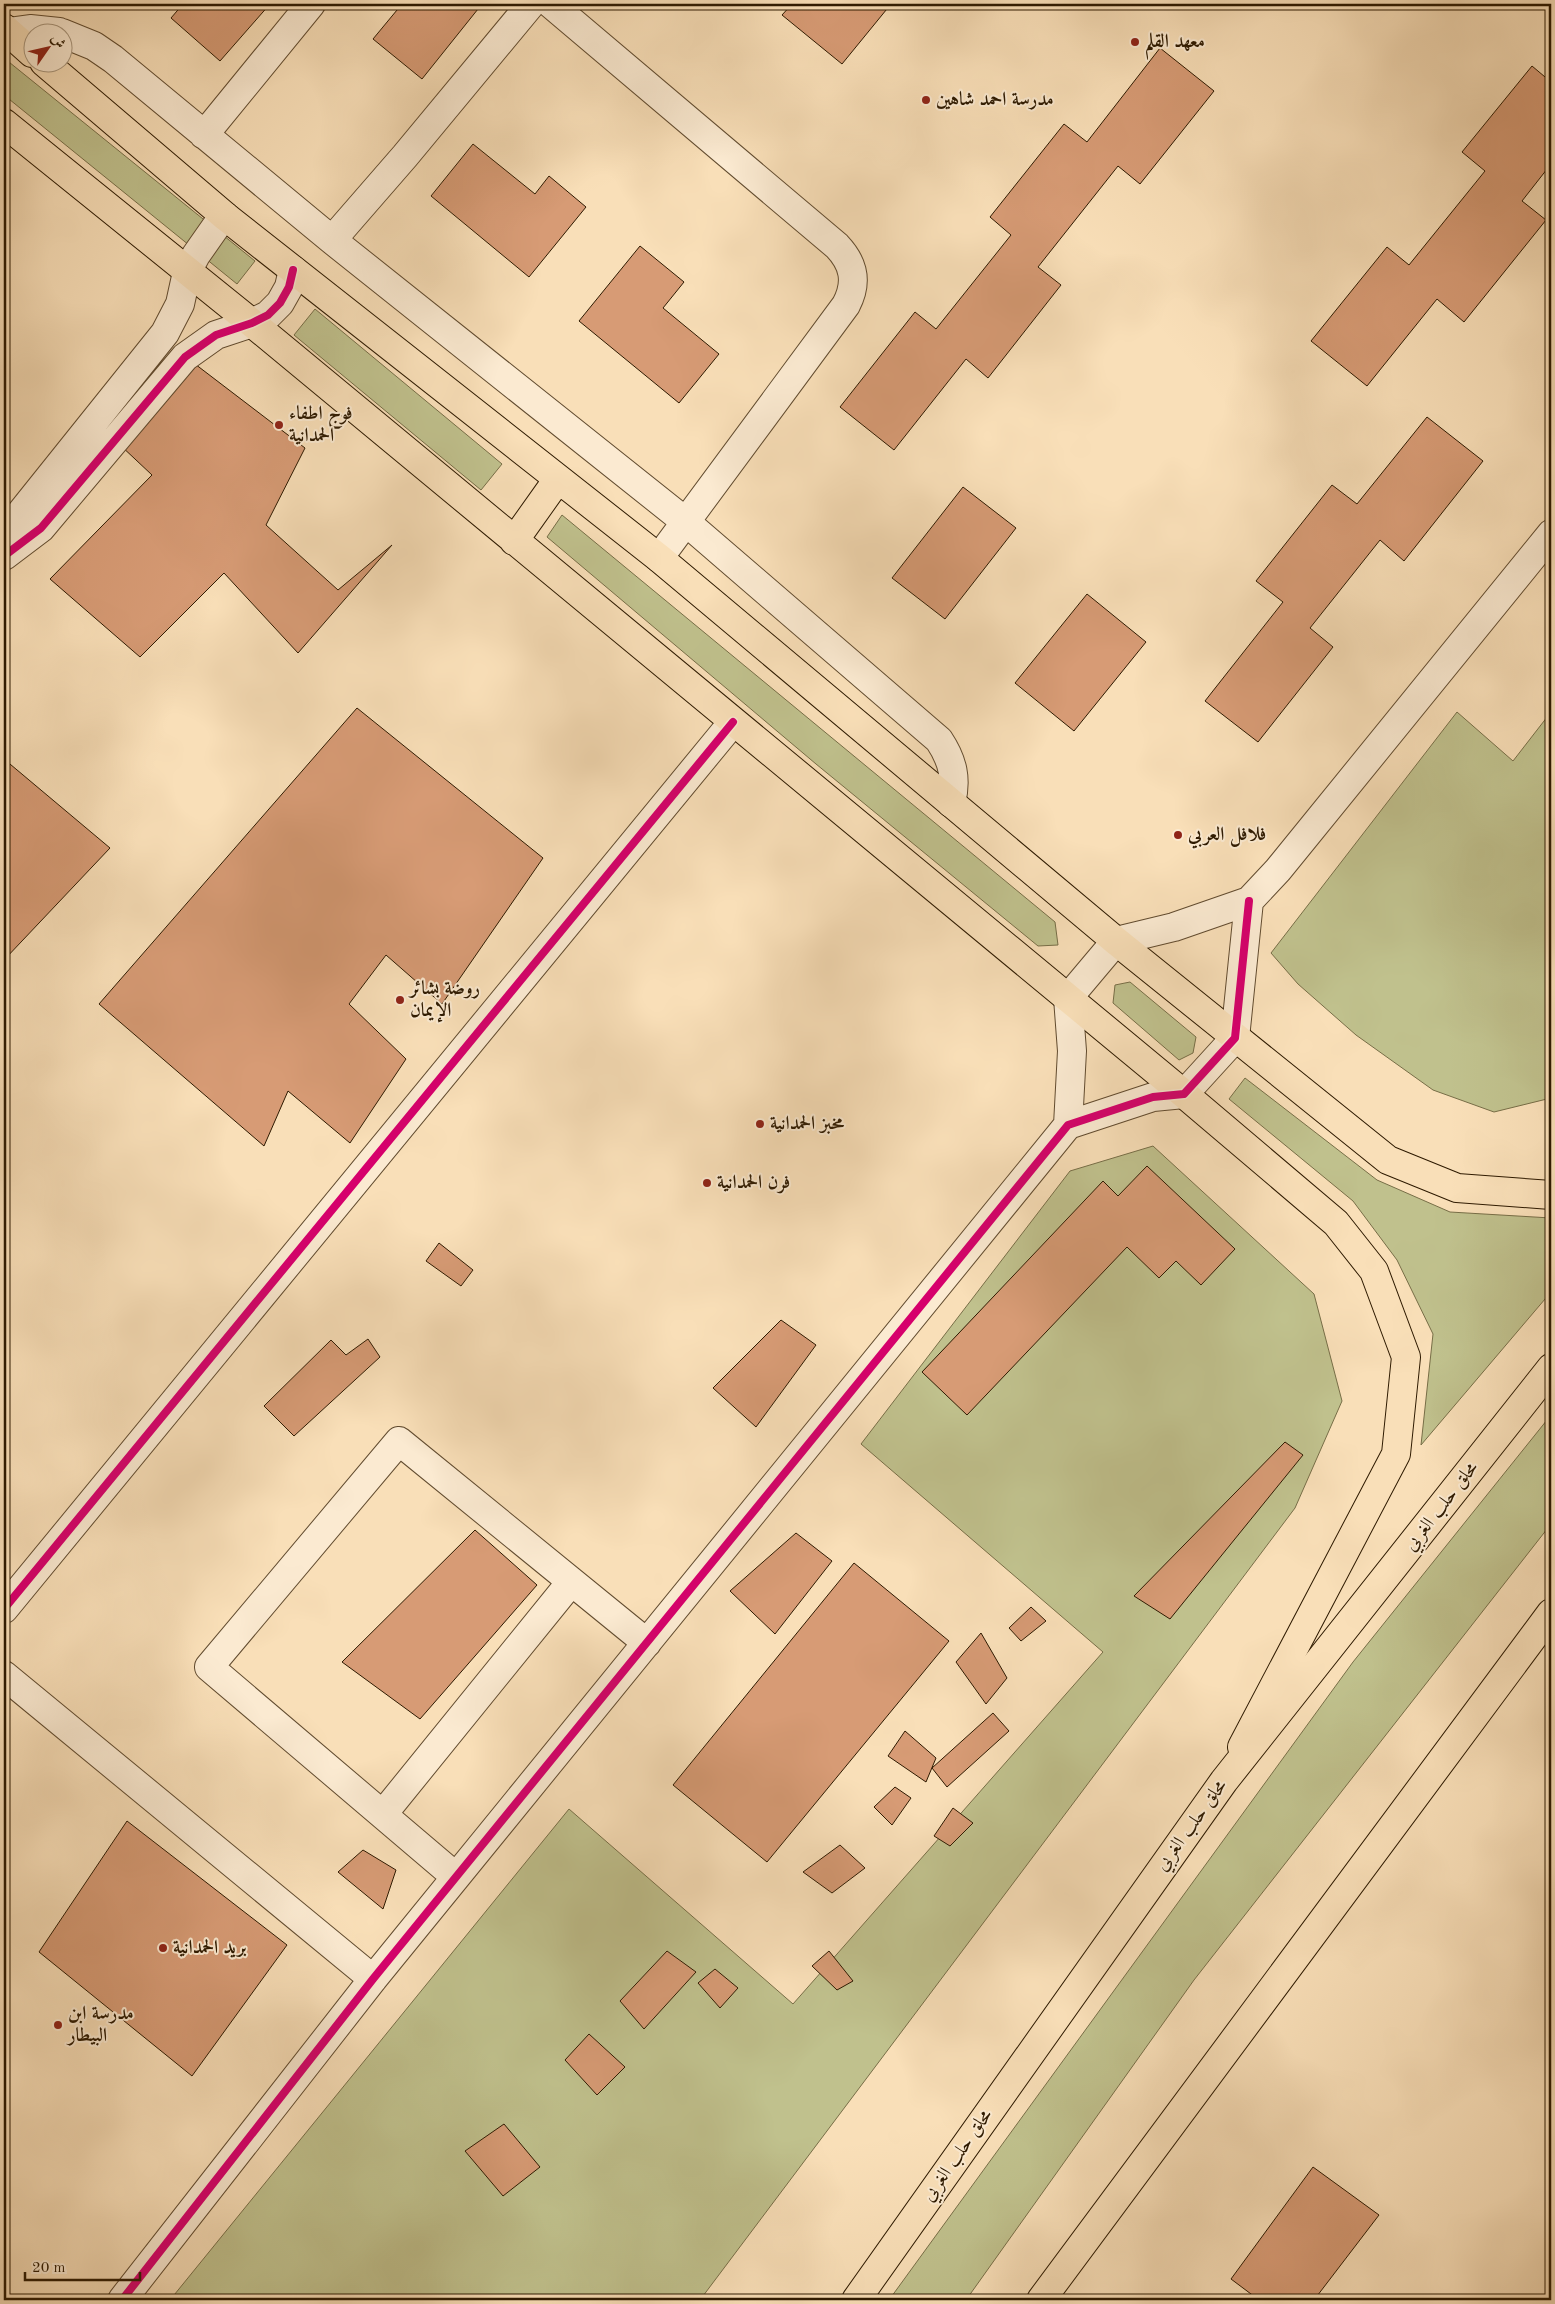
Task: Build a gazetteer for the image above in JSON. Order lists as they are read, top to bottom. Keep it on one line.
{"streets":{"main road":["محلق حلب الغربي"]},"places":["معهد القلم","مدرسة احمد شاهين","فوج اطفاء الحمدانية","فلافل العربي","روضة بشائر الإيمان","مخبز الحمدانية","فرن الحمدانية","بريد الحمدانية","مدرسة ابن البيطار"],"scale_bar":"20 m","north":"top right"}
